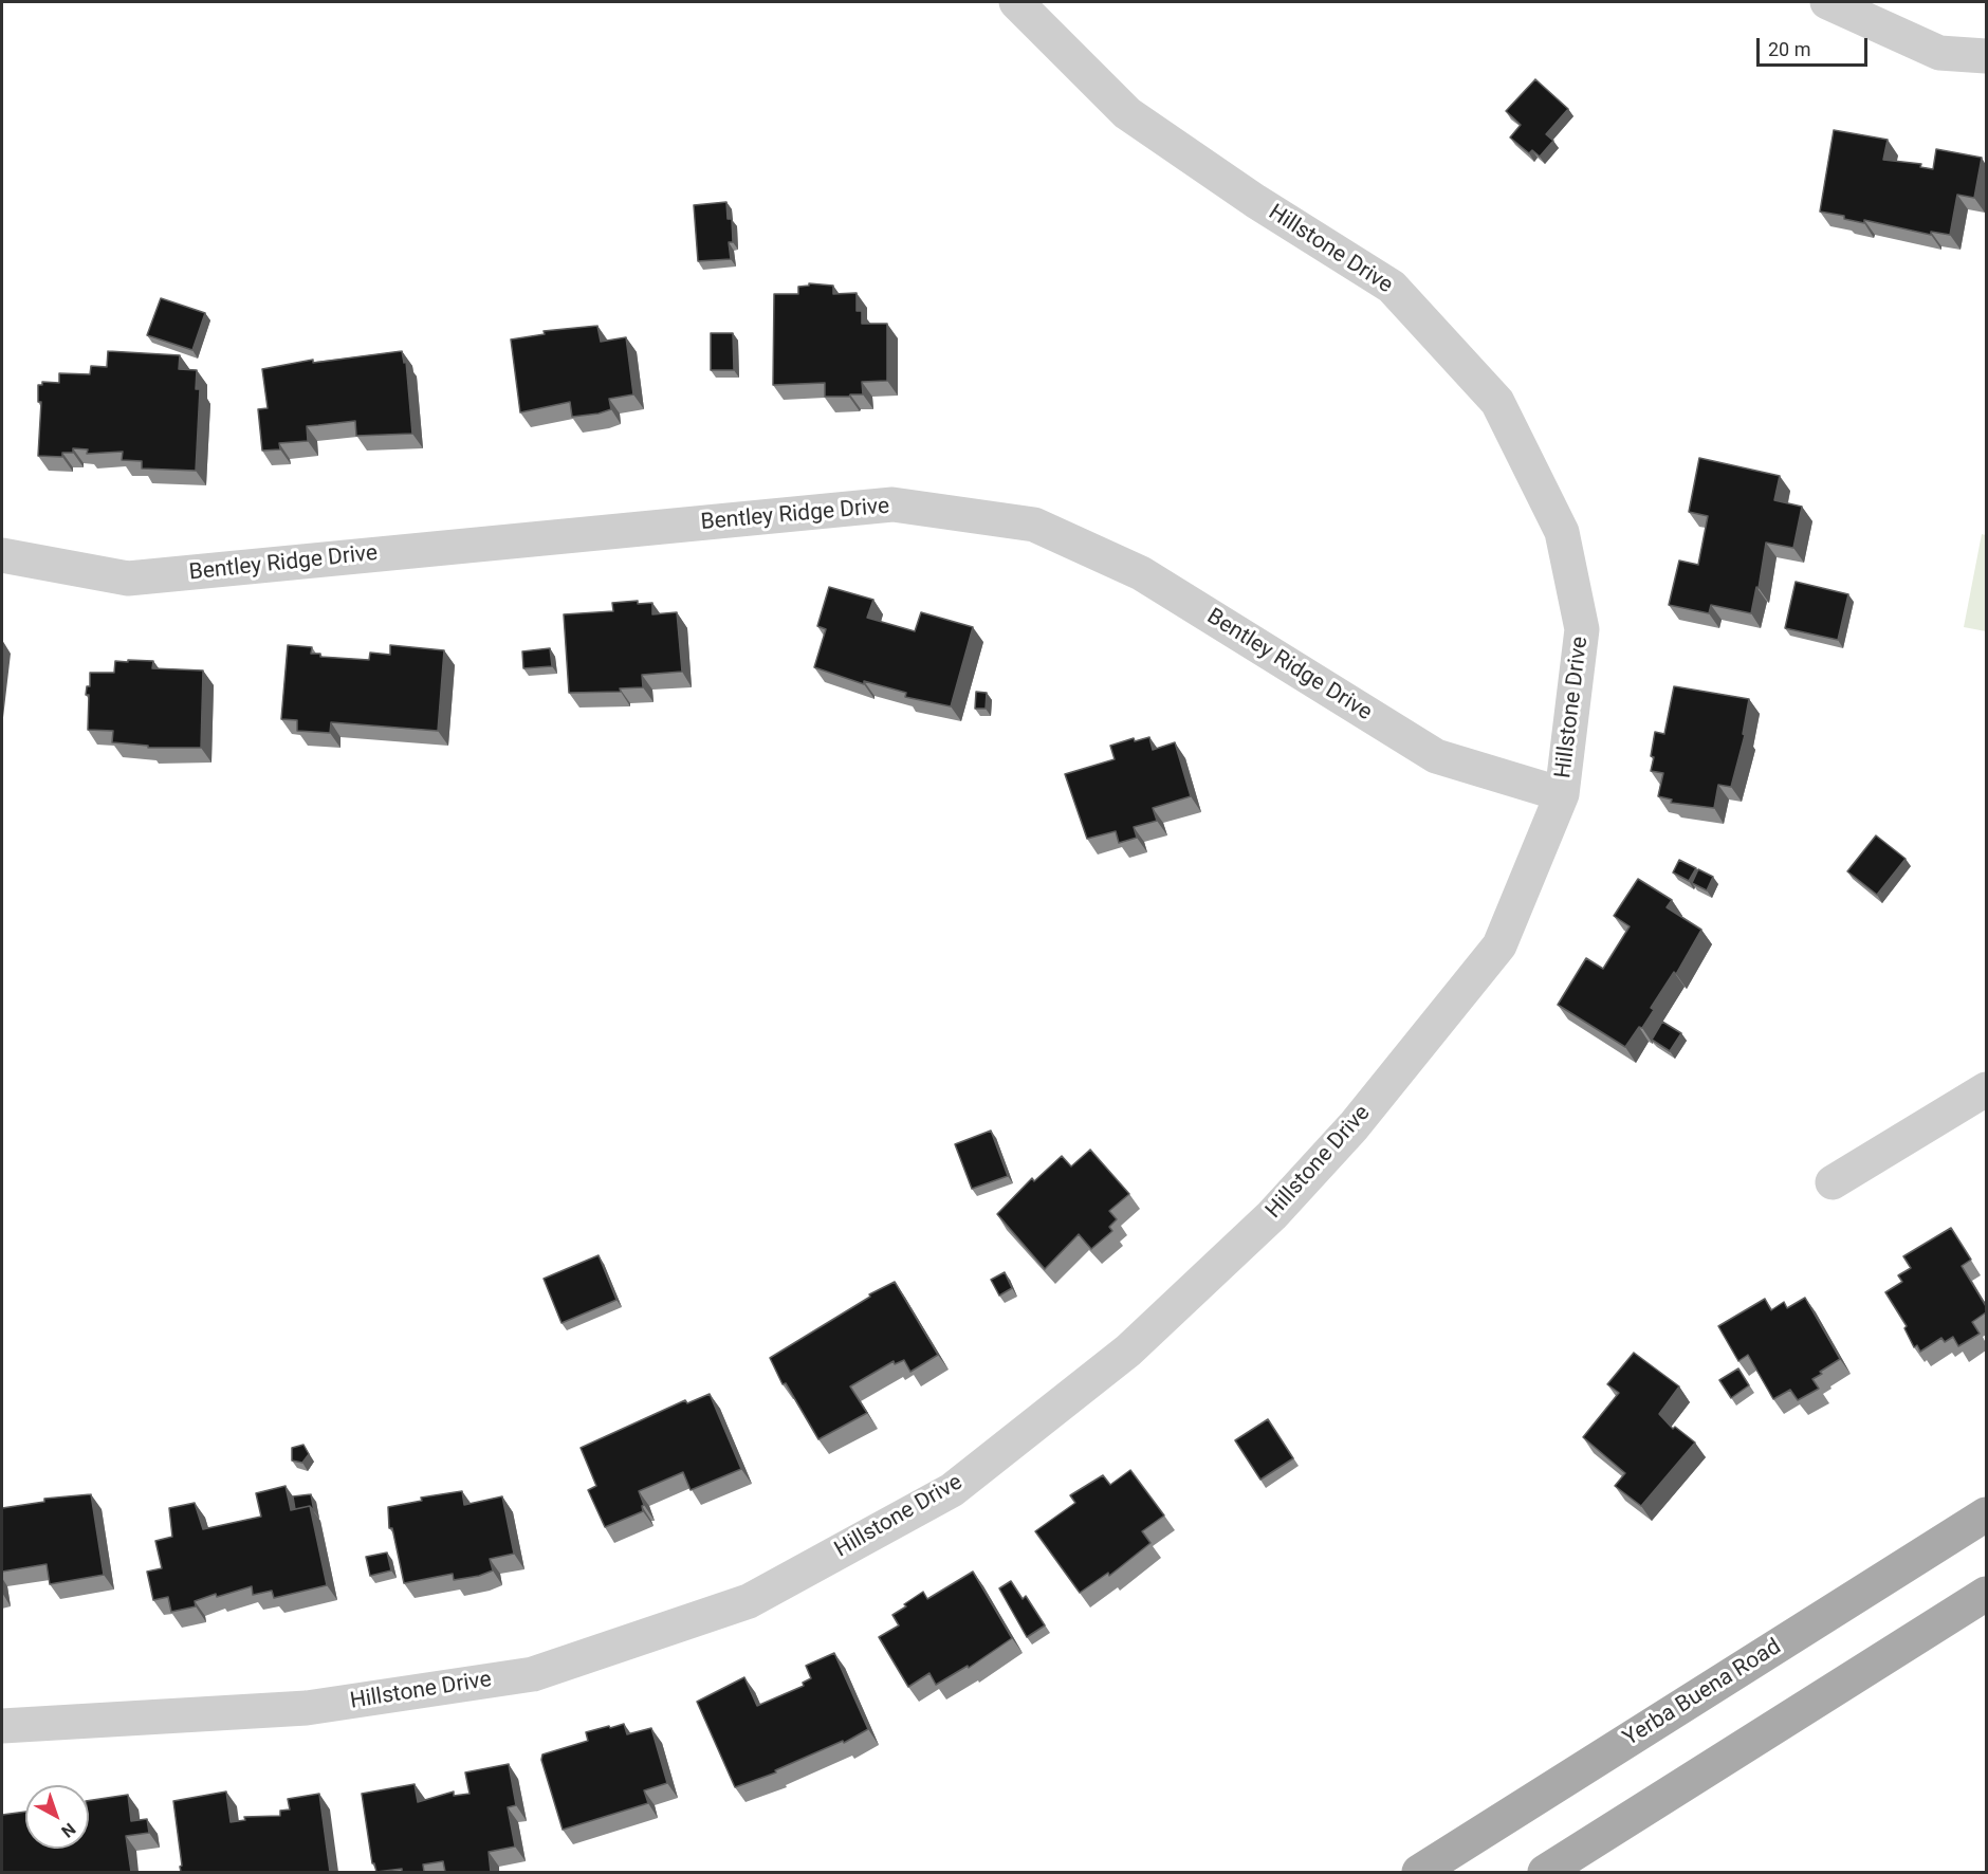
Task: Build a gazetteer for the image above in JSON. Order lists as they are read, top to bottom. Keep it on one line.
{"streets":{"main road":["Yerba Buena Road"],"street":["Hillstone Drive","Bentley Ridge Drive"]},"crossings":[["Hillstone Drive","Bentley Ridge Drive"]],"scale_bar":"20 m","north":"bottom right"}
